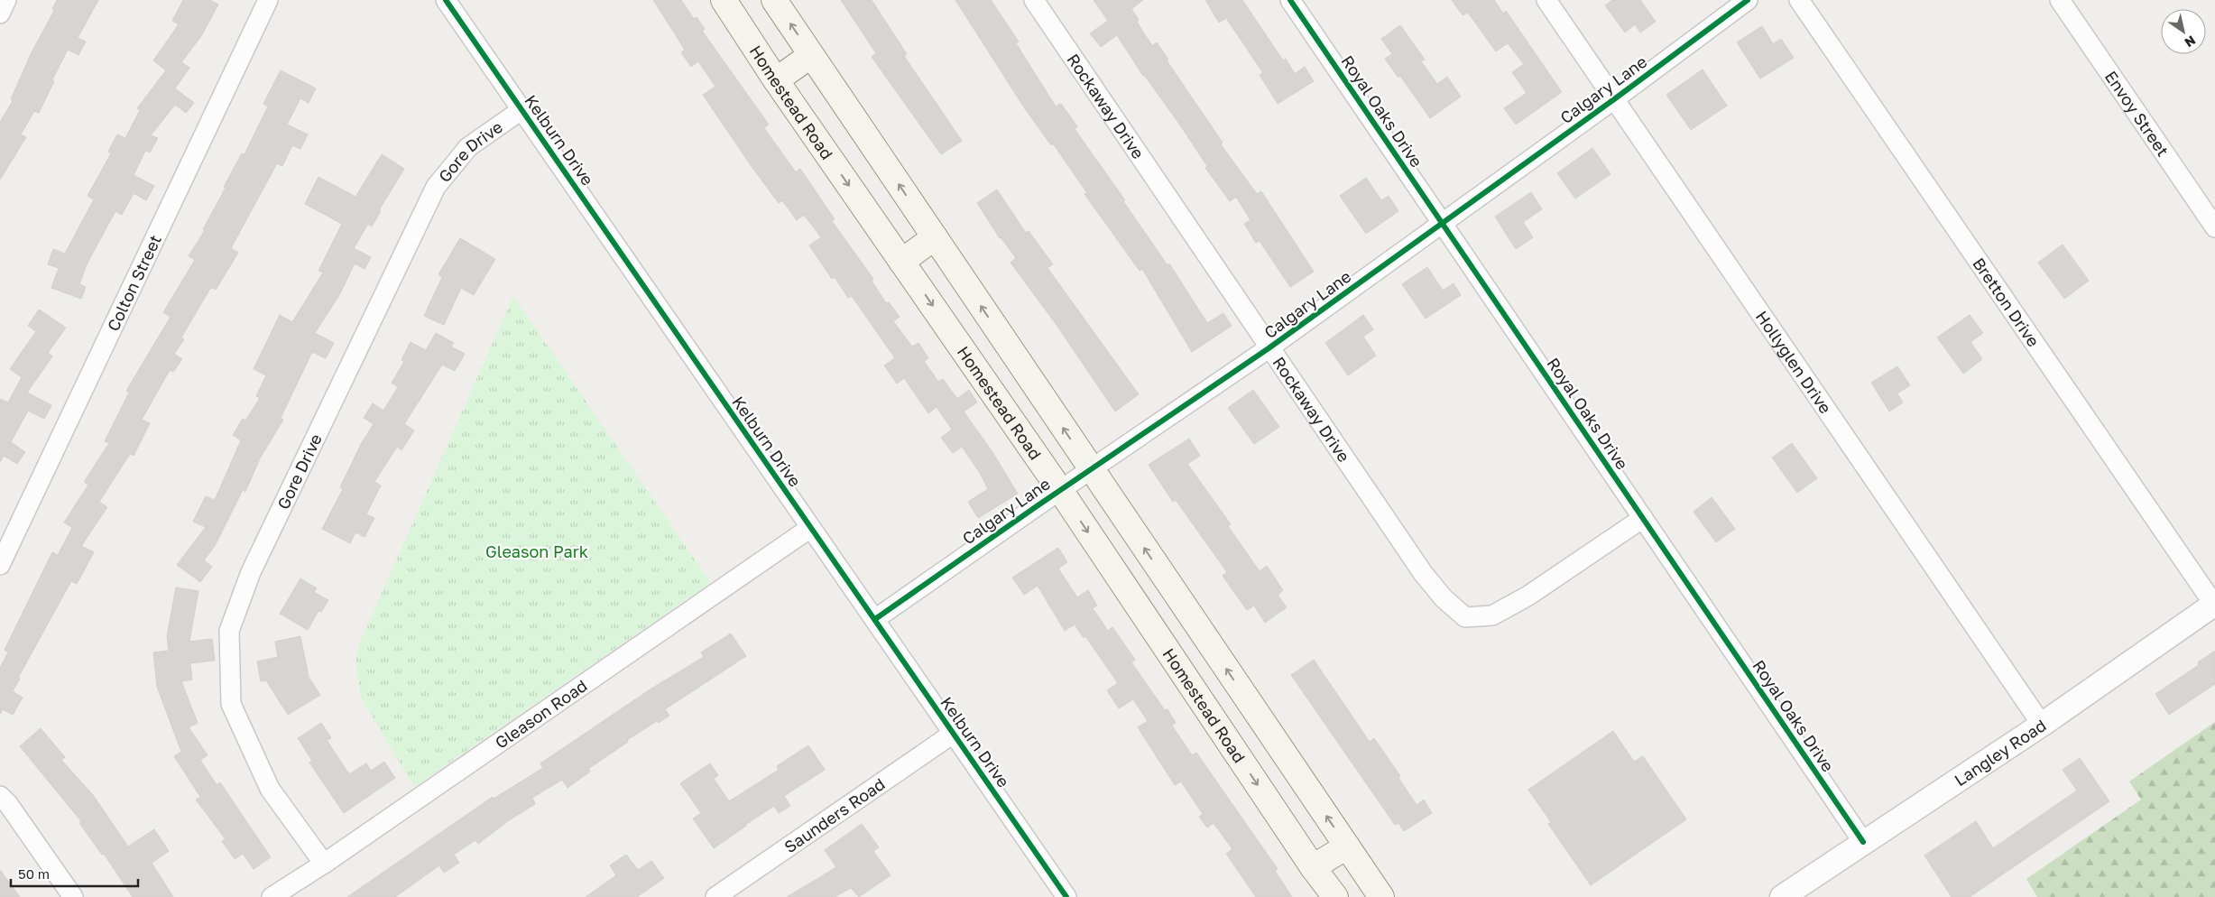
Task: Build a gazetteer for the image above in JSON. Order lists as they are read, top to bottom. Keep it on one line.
{"streets":{"main road":["Homestead Road"],"street":["Calgary Lane","Rockaway Drive","Royal Oaks Drive","Envoy Street","Kelburn Drive","Gore Drive","Colton Street","Bretton Drive","Hollyglen Drive","Gleason Road","Langley Road","Saunders Road"]},"crossings":[["Calgary Lane","Homestead Road"],["Calgary Lane","Rockaway Drive"],["Calgary Lane","Royal Oaks Drive"],["Calgary Lane","Kelburn Drive"],["Calgary Lane","Hollyglen Drive"],["Rockaway Drive","Royal Oaks Drive"],["Royal Oaks Drive","Langley Road"],["Kelburn Drive","Gore Drive"],["Kelburn Drive","Gleason Road"],["Kelburn Drive","Saunders Road"],["Gore Drive","Gleason Road"],["Bretton Drive","Langley Road"],["Hollyglen Drive","Langley Road"]],"parks":["Gleason Park"],"scale_bar":"50 m","north":"bottom right"}
